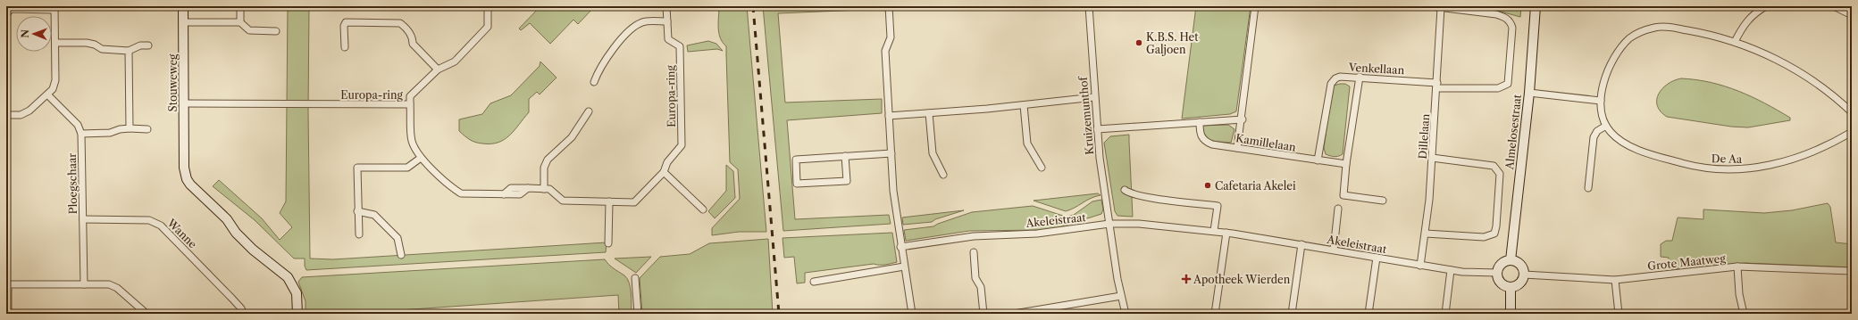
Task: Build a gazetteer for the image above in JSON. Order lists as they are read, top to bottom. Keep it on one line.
{"streets":{"street":["Venkellaan","Stouweweg","Europa-ring","Kruizemunthof","Almelosestraat","Dillelaan","Kamillelaan","De Aa","Ploegschaar","Akeleistraat","Wanne","Grote Maatweg"]},"crossings":[["Venkellaan","Dillelaan"],["Venkellaan","Kamillelaan"],["Stouweweg","Europa-ring"],["Kruizemunthof","Kamillelaan"],["Kruizemunthof","Akeleistraat"],["Almelosestraat","Akeleistraat"],["Almelosestraat","Grote Maatweg"],["Dillelaan","Akeleistraat"],["Ploegschaar","Wanne"],["Akeleistraat","Grote Maatweg"]],"places":{"other":["K.B.S. Het Galjoen","Cafetaria Akelei"],"health":["Apotheek Wierden"]},"north":"left"}
